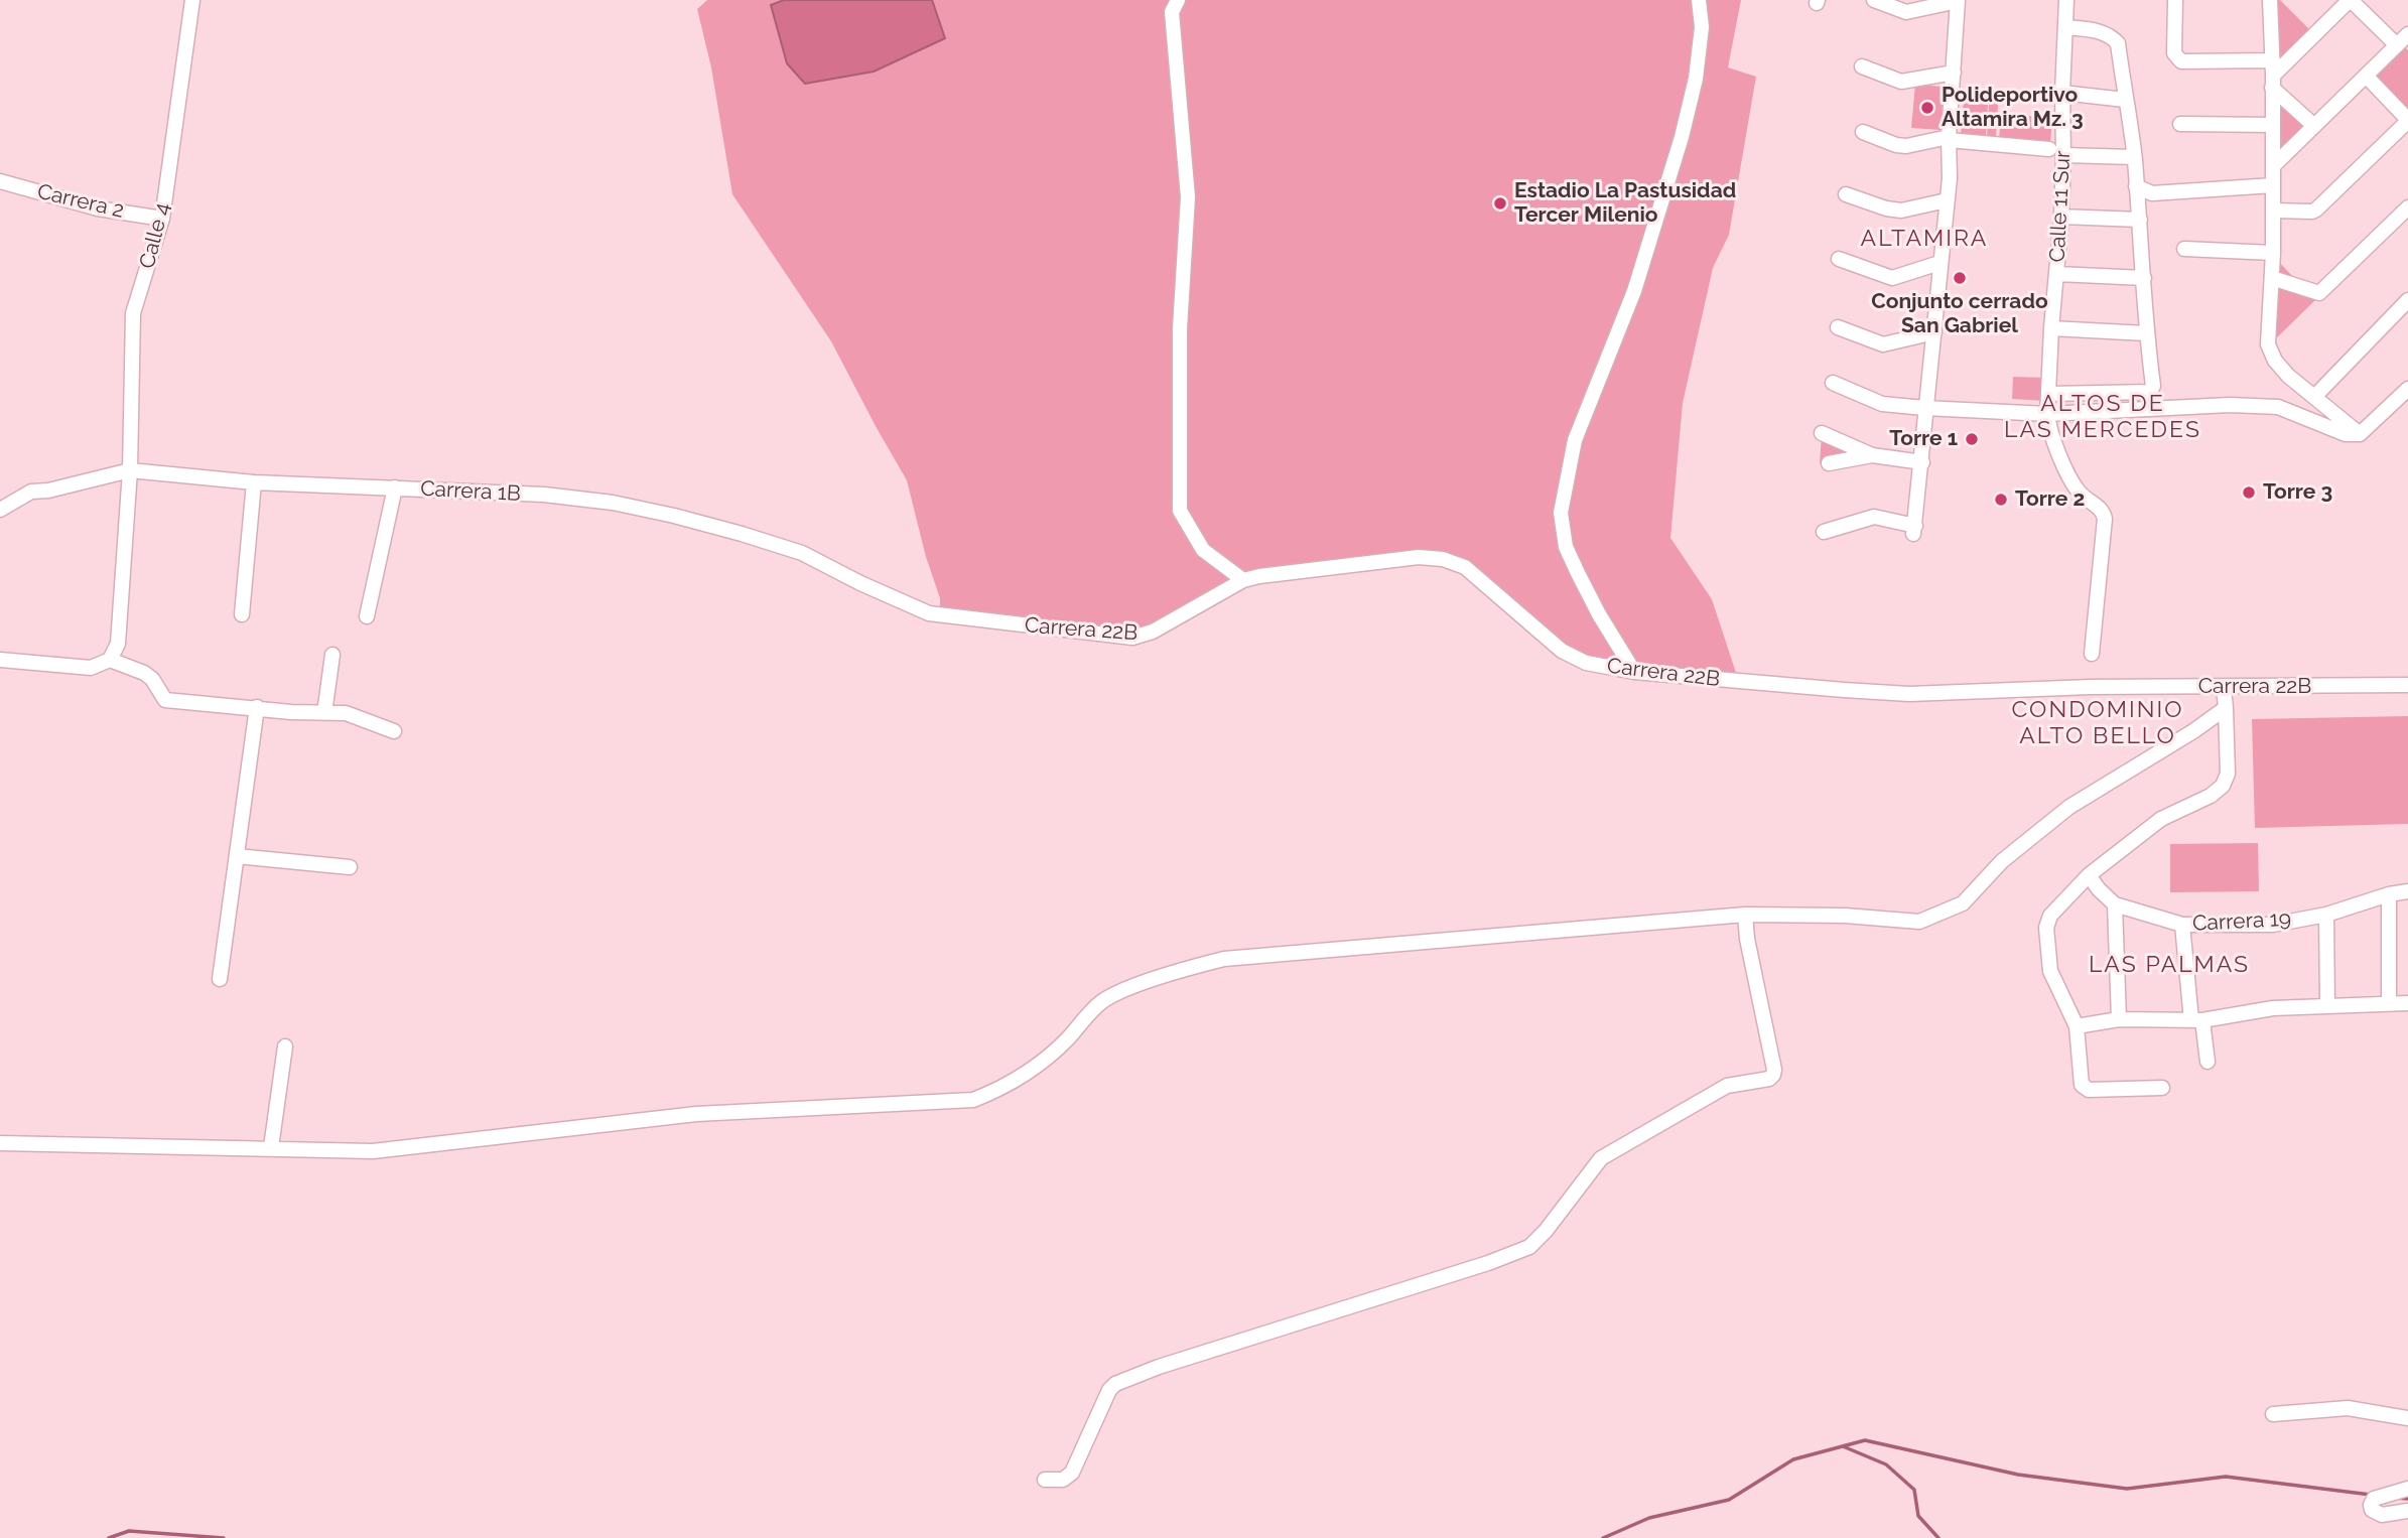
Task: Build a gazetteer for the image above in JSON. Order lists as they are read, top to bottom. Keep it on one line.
{"streets":{"street":["Carrera 2","Calle 11 Sur","Calle 4","Carrera 1B","Carrera 22B","Carrera 19"]},"crossings":[["Carrera 2","Calle 4"],["Calle 4","Carrera 1B"],["Carrera 1B","Carrera 22B"]],"districts":["ALTAMIRA","ALTOS DE LAS MERCEDES","CONDOMINIO ALTO BELLO","LAS PALMAS"],"places":["Polideportivo Altamira Mz. 3","Estadio La Pastusidad Tercer Milenio","Conjunto cerrado San Gabriel","Torre 1","Torre 3","Torre 2"]}
